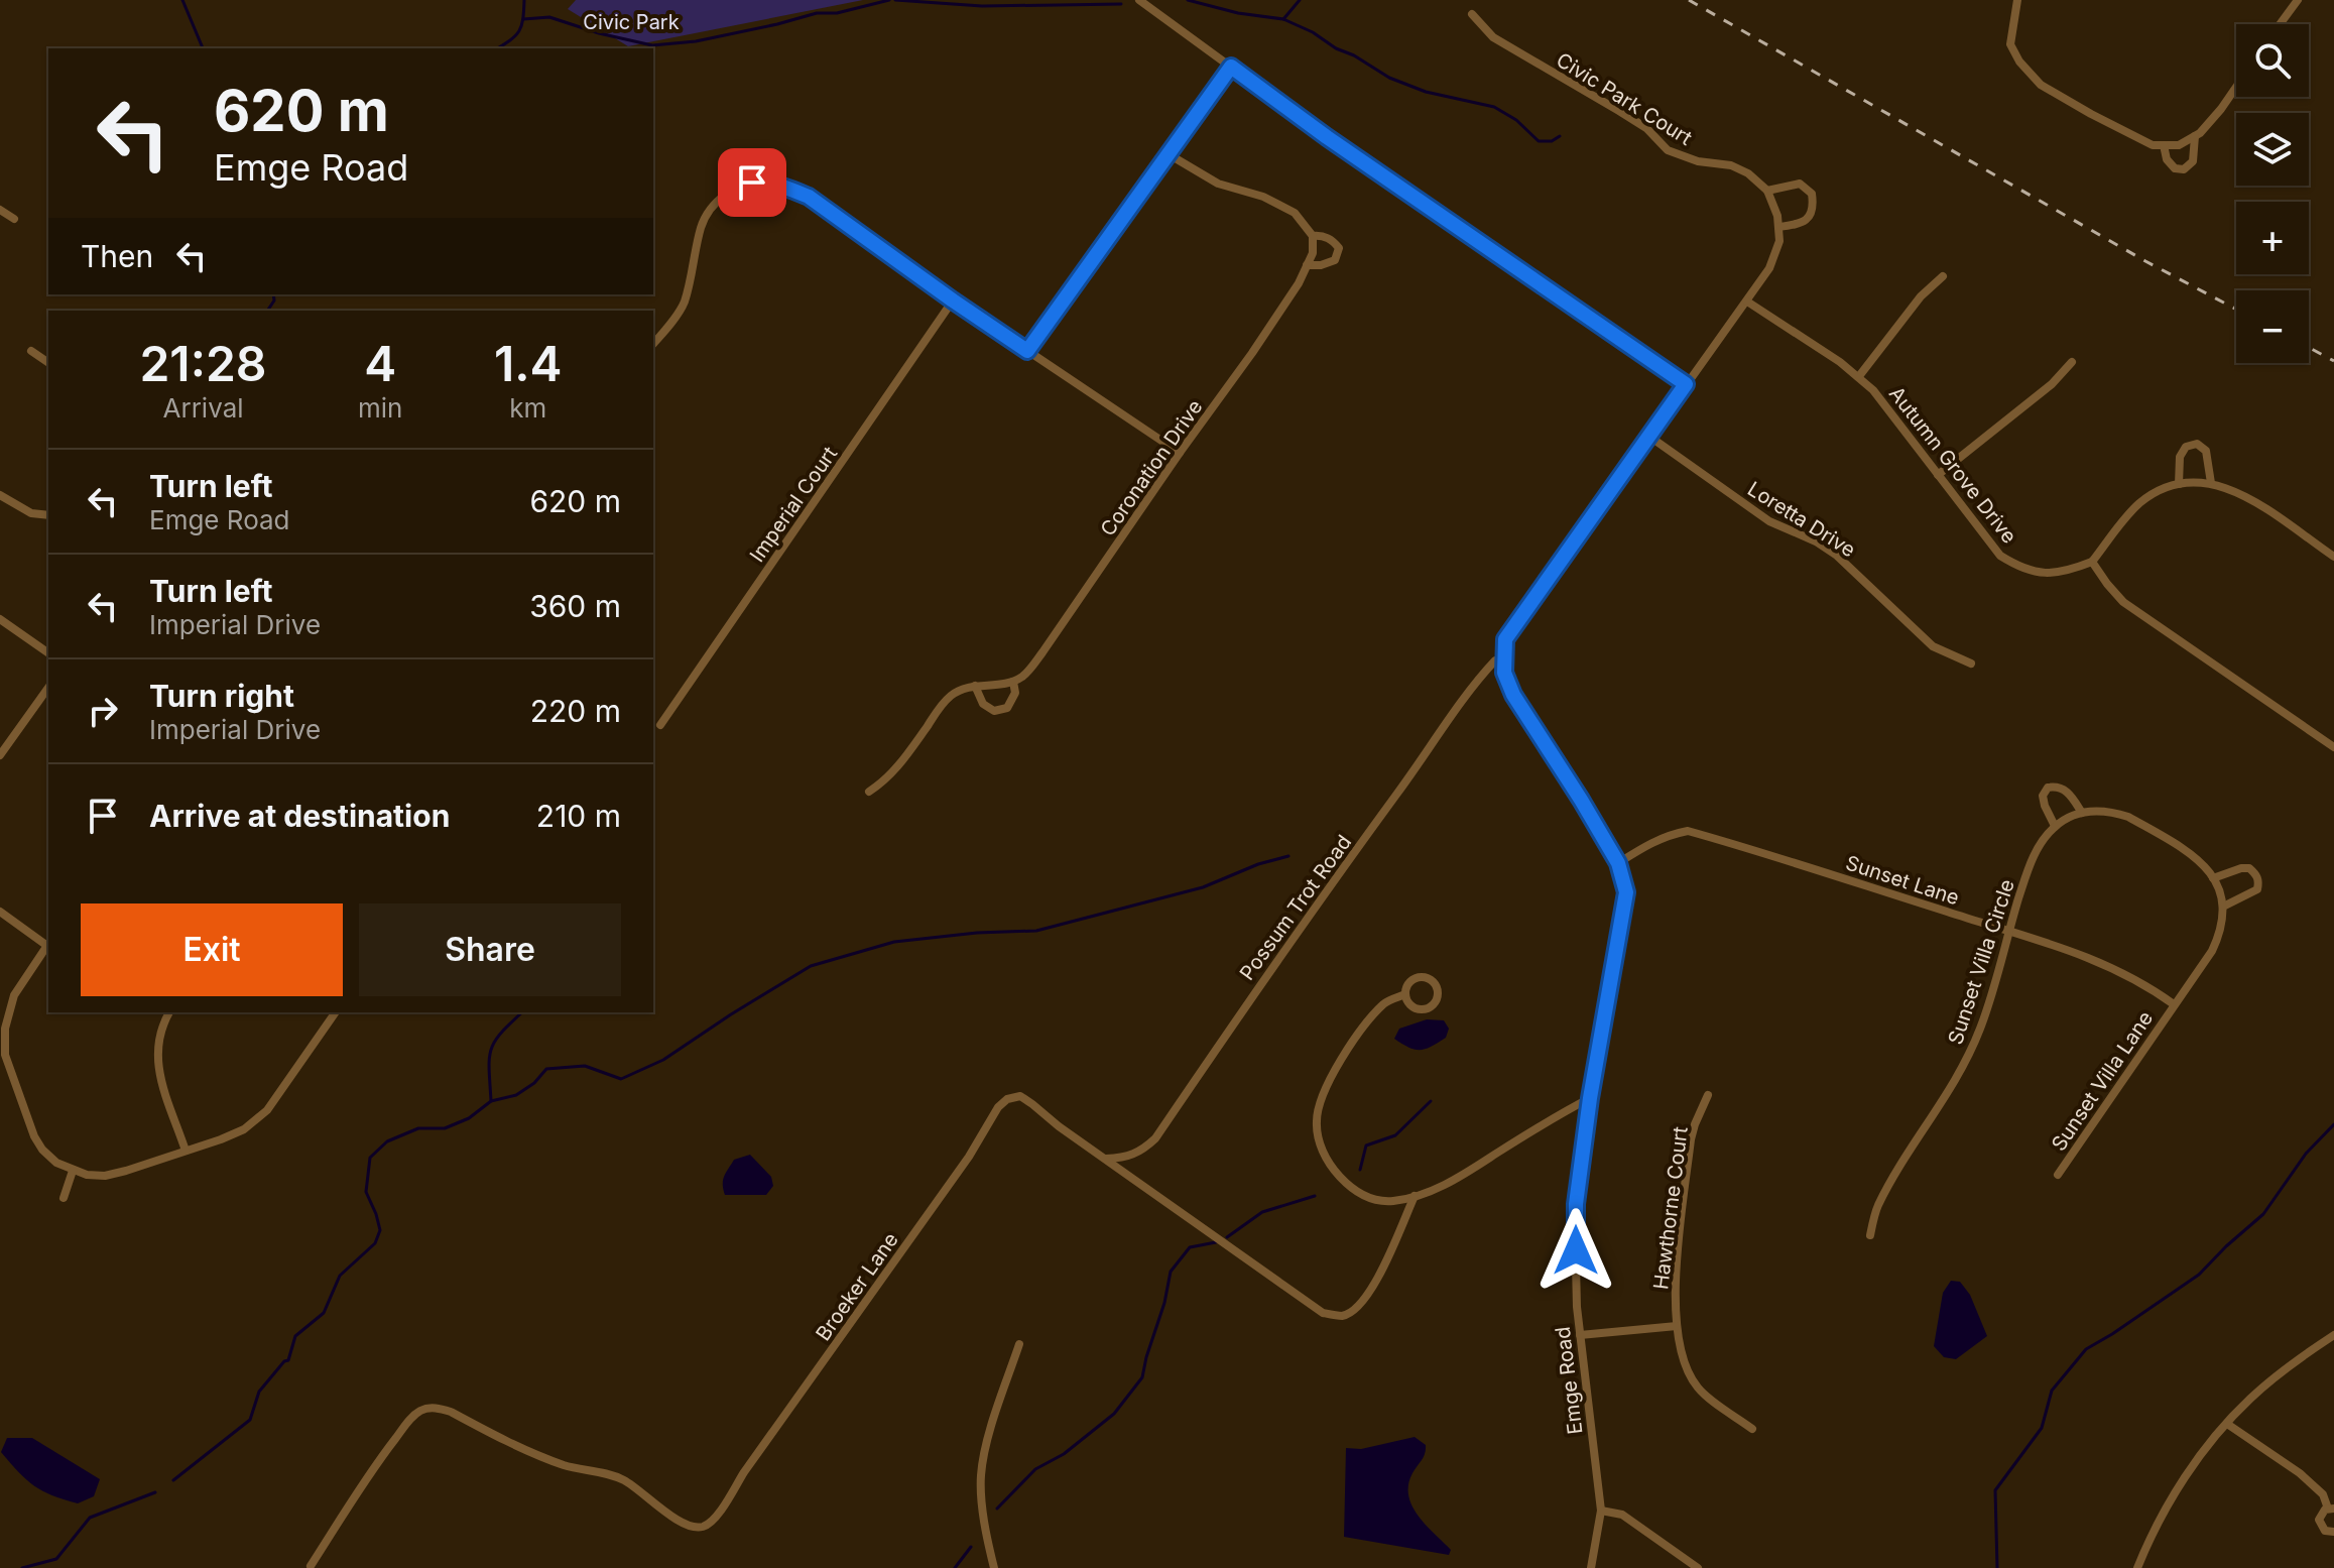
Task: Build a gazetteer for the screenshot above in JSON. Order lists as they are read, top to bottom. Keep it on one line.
{"streets":{"street":["Civic Park Court","Autumn Grove Drive","Coronation Drive","Imperial Court","Loretta Drive","Sunset Lane","Possum Trot Road","Sunset Villa Circle","Sunset Villa Lane","Hawthorne Court","Broeker Lane","Emge Road"]},"crossings":[["Sunset Lane","Sunset Villa Circle"],["Sunset Lane","Sunset Villa Lane"],["Sunset Lane","Emge Road"],["Possum Trot Road","Broeker Lane"],["Possum Trot Road","Emge Road"]],"parks":["Civic Park"],"page":{"map_buttons":["+","−"],"turn":["620 m","Emge Road"],"then":"Then","eta":["21:28","Arrival","4","min","1.4","km"],"list":[{"name":"Turn left","note":"Emge Road","value":"620 m"},{"name":"Turn left","note":"Imperial Drive","value":"360 m"},{"name":"Turn right","note":"Imperial Drive","value":"220 m"},{"name":"Arrive at destination","value":"210 m"}],"buttons":["Exit","Share"]}}
